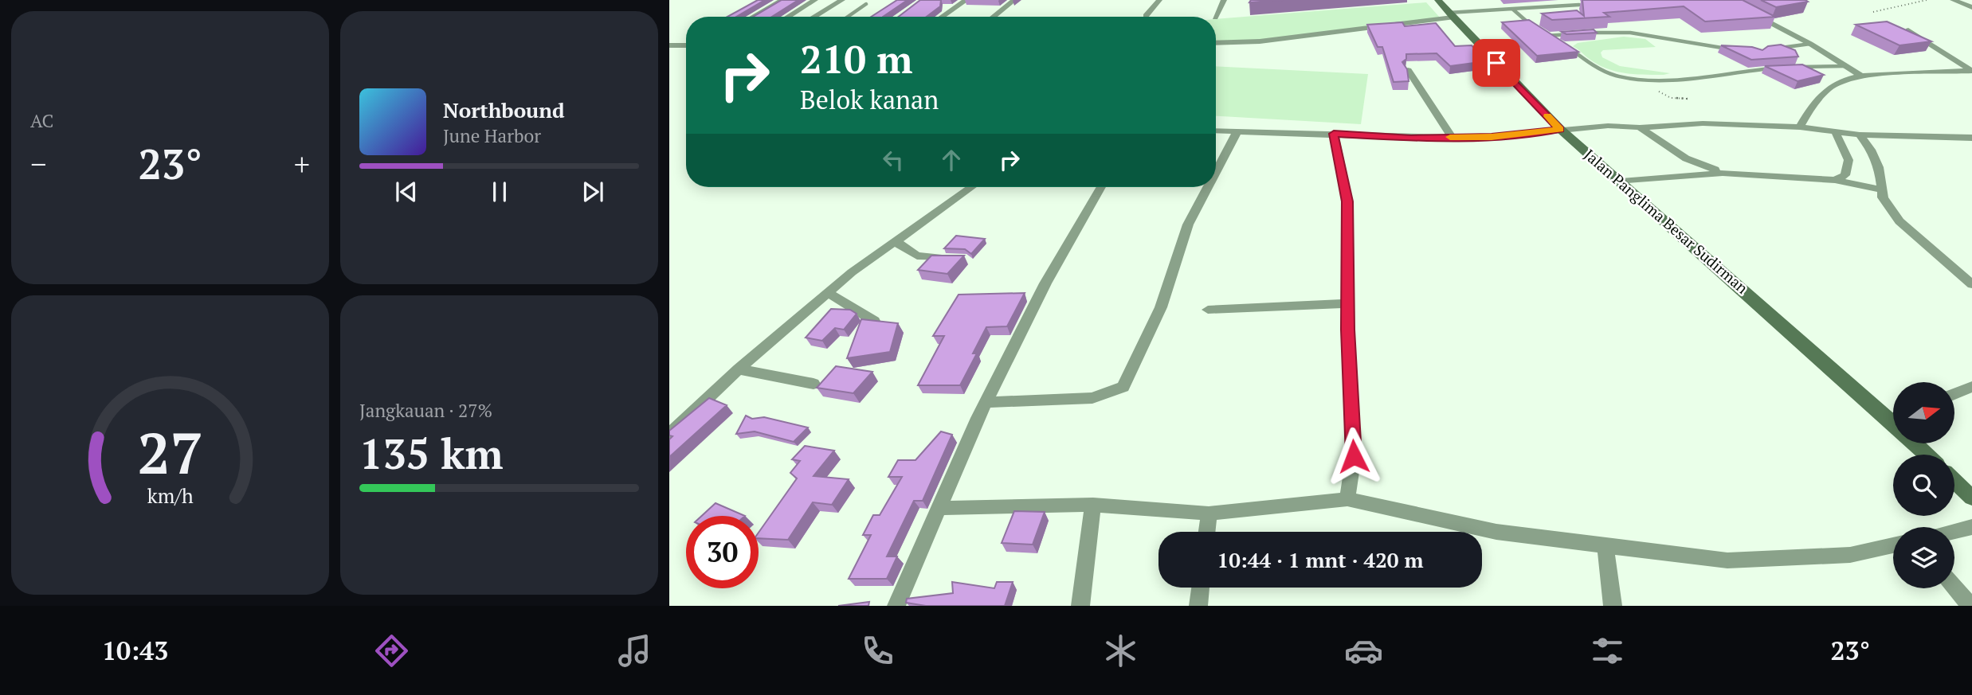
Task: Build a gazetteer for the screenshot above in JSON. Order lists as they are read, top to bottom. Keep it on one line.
{"streets":{"main road":["Jalan Panglima Besar Sudirman"]},"north":"right","page":{"tile":["AC",["Jangkauan · 27%","135 km"]],"turn":["210 m","Belok kanan"],"song":["Northbound","June Harbor"],"heat":["−","23°","+"],"limit":"30","trip":"10:44 · 1 mnt · 420 m","tabs":["10:43","23°"],"gauge":["27","km/h"]}}
